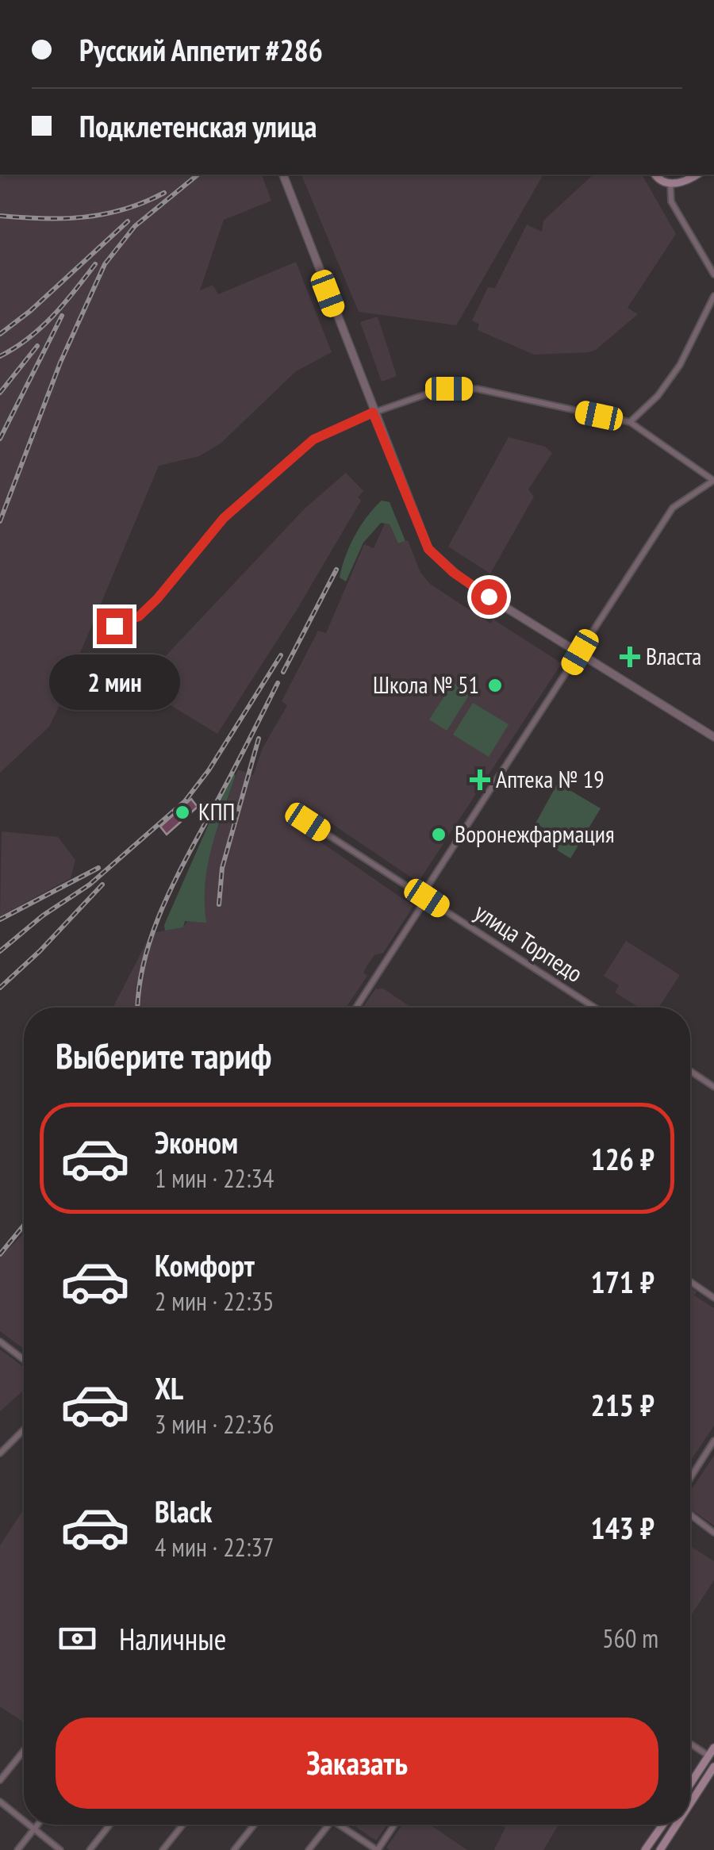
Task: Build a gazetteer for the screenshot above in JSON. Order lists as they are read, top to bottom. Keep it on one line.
{"streets":{"street":["улица Торпедо"]},"places":{"health":["Власта","Аптека № 19"],"other":["Школа № 51","КПП","Воронежфармация"]},"page":{"banner":["Русский Аппетит #286","Подклетенская улица"],"bubble":"2 мин","heading":"Выберите тариф","list":[{"name":"Эконом","note":"1 мин · 22:34","value":"126 ₽"},{"name":"Комфорт","note":"2 мин · 22:35","value":"171 ₽"},{"name":"XL","note":"3 мин · 22:36","value":"215 ₽"},{"name":"Black","note":"4 мин · 22:37","value":"143 ₽"}],"pay":["Наличные","560 m"],"buttons":"Заказать"}}
